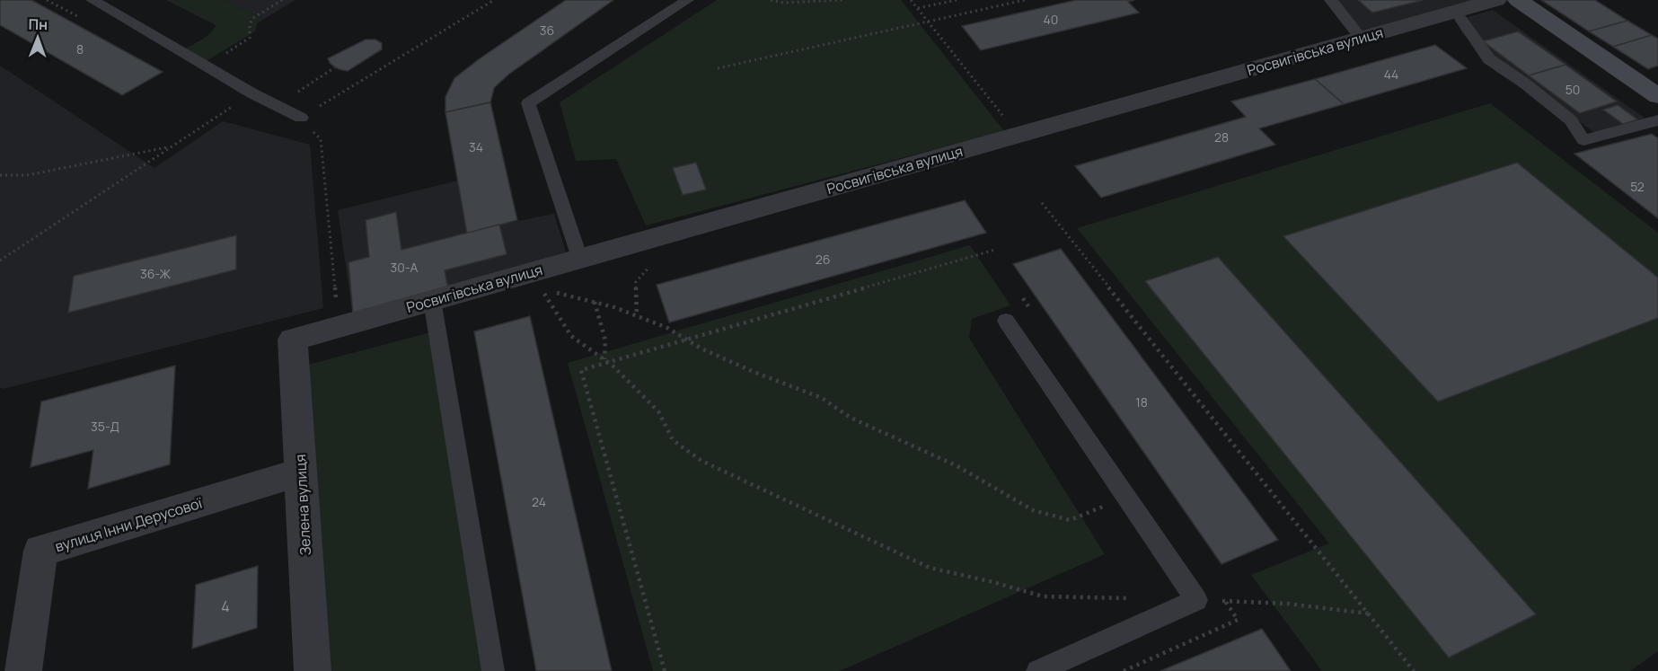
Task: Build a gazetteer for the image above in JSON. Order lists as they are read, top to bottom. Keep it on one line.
{"streets":{"street":["Росвигівська вулиця","Зелена вулиця","вулиця Інни Дерусової"]},"crossings":[["Росвигівська вулиця","Зелена вулиця"],["Зелена вулиця","вулиця Інни Дерусової"]],"house_numbers":["40","36","8","44","50","28","34","52","26","30-А","36-Ж","18","35-Д","24","4"],"north":"top"}
